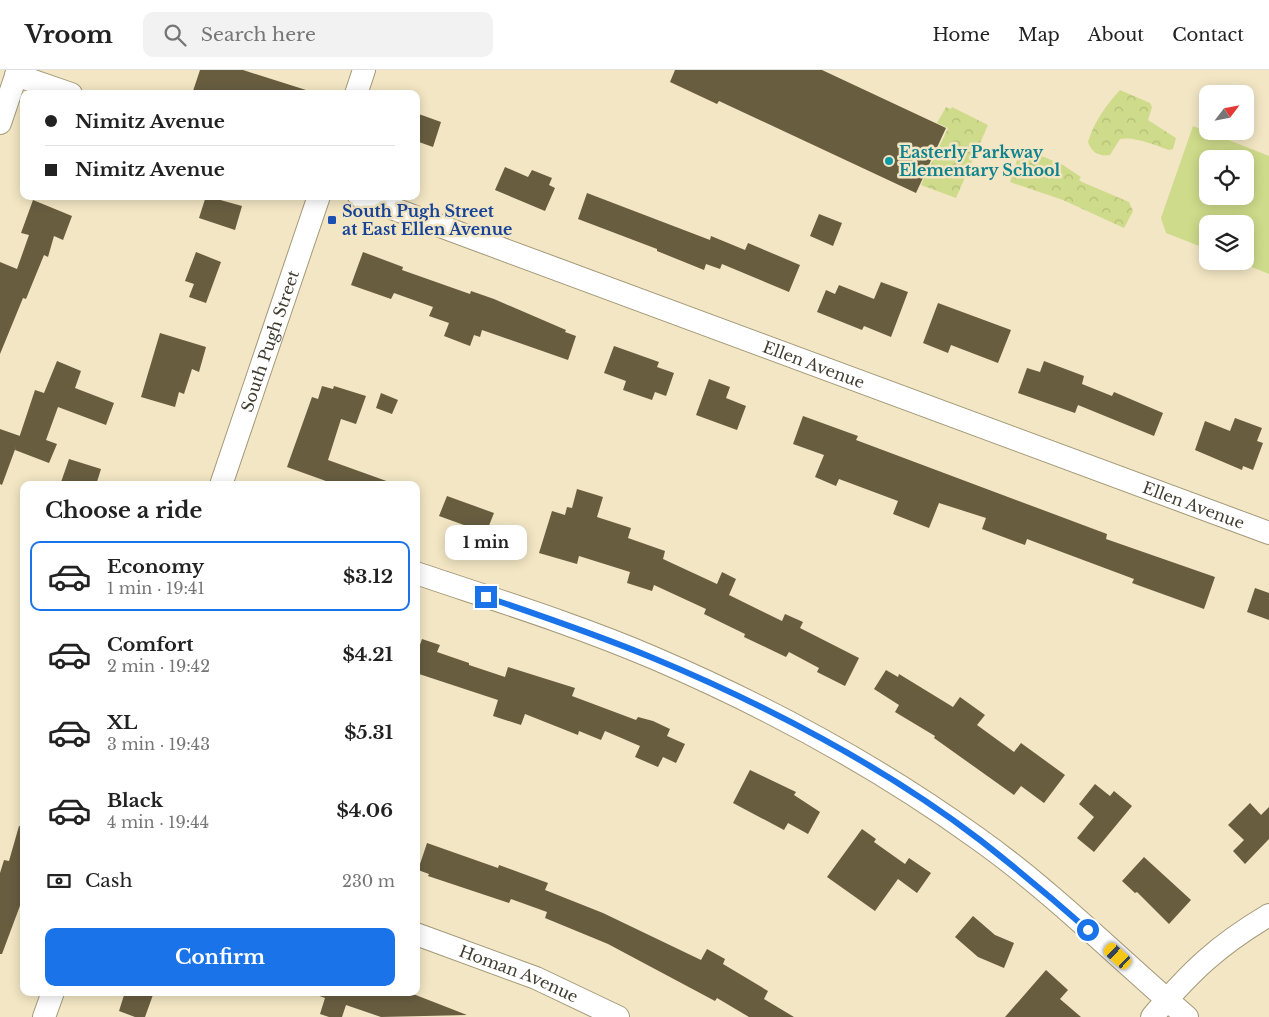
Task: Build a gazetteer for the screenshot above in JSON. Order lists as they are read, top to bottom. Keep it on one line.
{"streets":{"street":["South Pugh Street","Ellen Avenue","Homan Avenue"]},"places":{"other":["Easterly Parkway Elementary School"],"transit":["South Pugh Street at East Ellen Avenue"]},"north":"top right","page":{"header":"Vroom","search":"Search here","nav":["Home","Map","About","Contact"],"banner":["Nimitz Avenue","Nimitz Avenue"],"heading":"Choose a ride","bubble":"1 min","list":[{"name":"Economy","note":"1 min · 19:41","value":"$3.12"},{"name":"Comfort","note":"2 min · 19:42","value":"$4.21"},{"name":"XL","note":"3 min · 19:43","value":"$5.31"},{"name":"Black","note":"4 min · 19:44","value":"$4.06"}],"pay":["Cash","230 m"],"buttons":"Confirm"}}
